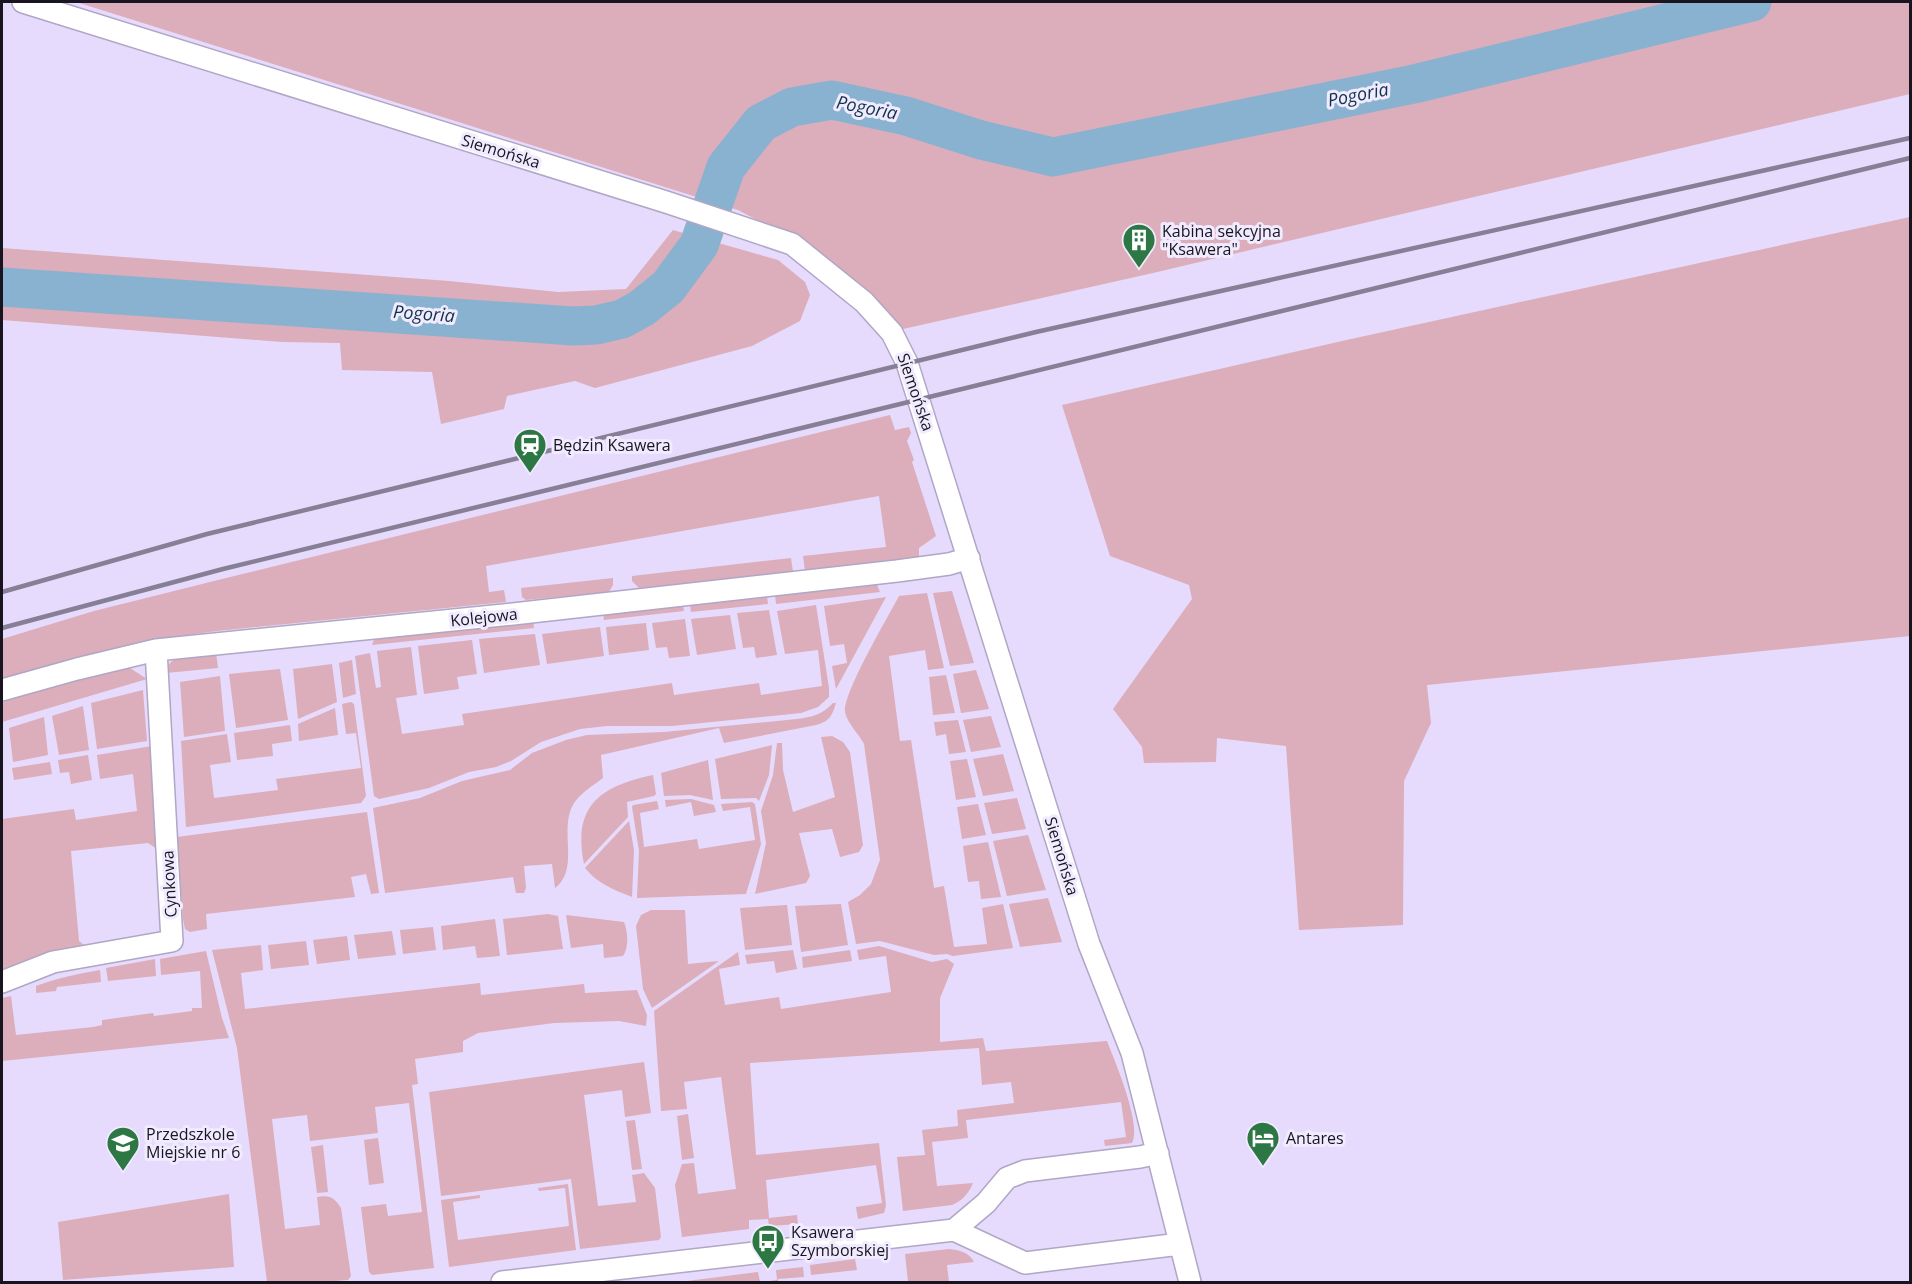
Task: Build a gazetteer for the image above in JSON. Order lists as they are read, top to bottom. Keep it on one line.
{"streets":{"street":["Siemońska","Kolejowa","Cynkowa"]},"crossings":[["Siemońska","Kolejowa"],["Kolejowa","Cynkowa"]],"water":["Pogoria"],"places":{"building":["Kabina sekcyjna \"Ksawera\""],"station":["Będzin Ksawera"],"hotel":["Antares"],"school or university":["Przedszkole Miejskie nr 6"],"bus stop":["Ksawera Szymborskiej"]}}
